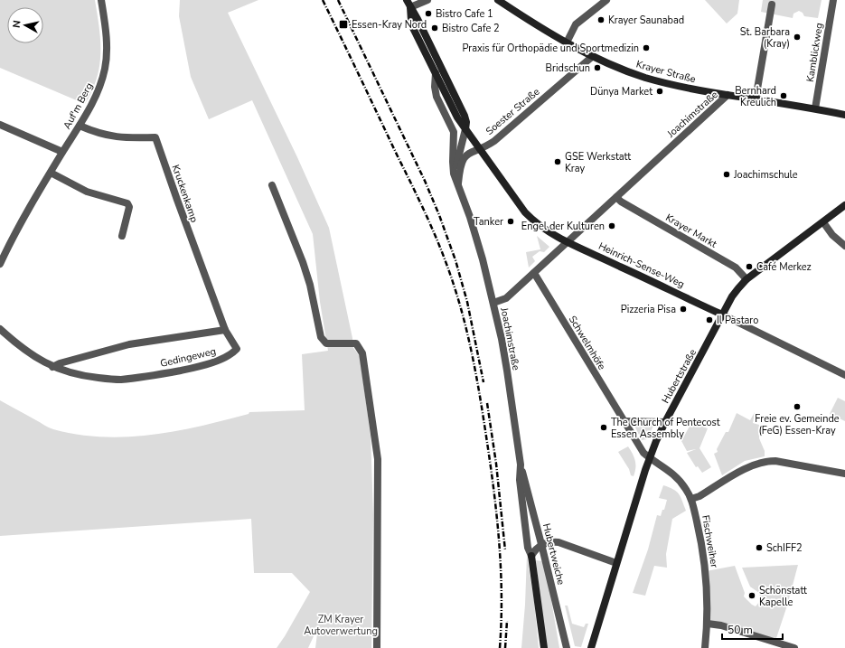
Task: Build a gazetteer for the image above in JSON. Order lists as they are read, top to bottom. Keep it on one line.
{"streets":{"main road":["Krayer Straße","Joachimstraße","Heinrich-Sense-Weg","Hubertstraße"],"street":["Kamblickweg","Auf'm Berg","Soester Straße","Kruckenkamp","Krayer Markt","Schwelmhöfe","Gedingeweg","Fischweiher","Hubertweiche"]},"crossings":[["Kamblickweg","Krayer Straße"],["Krayer Straße","Soester Straße"],["Krayer Straße","Joachimstraße"],["Auf'm Berg","Kruckenkamp"],["Soester Straße","Joachimstraße"],["Soester Straße","Heinrich-Sense-Weg"],["Joachimstraße","Krayer Markt"],["Joachimstraße","Heinrich-Sense-Weg"],["Joachimstraße","Schwelmhöfe"],["Joachimstraße","Hubertweiche"],["Kruckenkamp","Gedingeweg"],["Krayer Markt","Hubertstraße"],["Heinrich-Sense-Weg","Hubertstraße"],["Schwelmhöfe","Hubertstraße"],["Schwelmhöfe","Fischweiher"],["Hubertstraße","Fischweiher"]],"parks":["ZM Krayer Autoverwertung"],"places":{"other":["Bistro Cafe 1","Krayer Saunabad","Bistro Cafe 2","St. Barbara (Kray)","Praxis für Orthopädie und Sportmedizin","Bridschun","Dünya Market","Bernhard Kreulich","GSE Werkstatt Kray","Joachimschule","Tanker","Engel der Kulturen","Café Merkez","Pizzeria Pisa","Il Pastaro","Freie ev. Gemeinde (FeG) Essen-Kray","The Church of Pentecost Essen Assembly","SchIFF2","Schönstatt Kapelle"],"transit":["Essen-Kray Nord"]},"scale_bar":"50 m","north":"left"}
